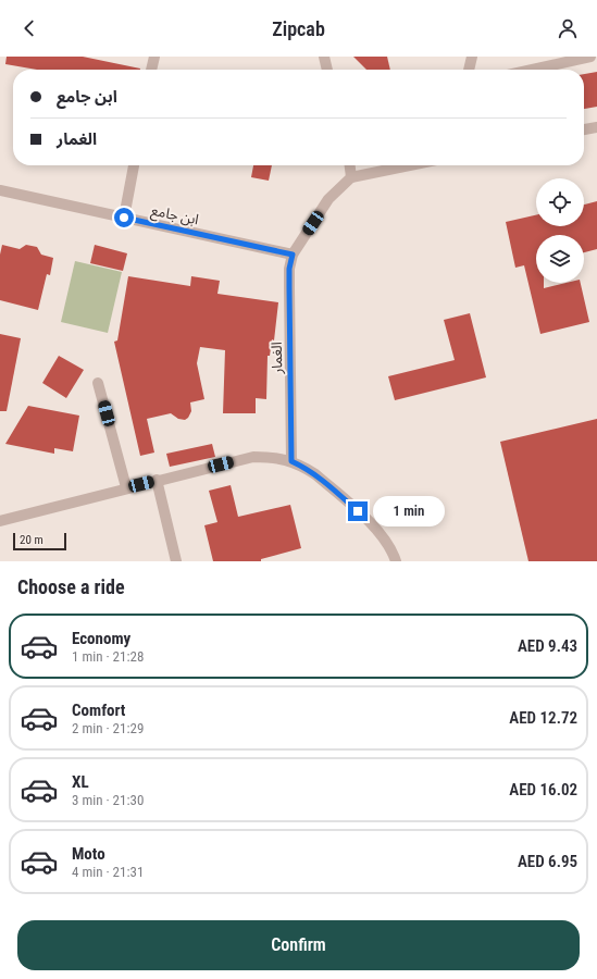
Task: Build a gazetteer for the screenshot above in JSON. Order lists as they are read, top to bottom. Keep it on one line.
{"streets":{"street":["ابن جامع","الغمار"]},"crossings":[["ابن جامع","الغمار"]],"scale_bar":"20 m","page":{"header":"Zipcab","banner":["ابن جامع","الغمار"],"bubble":"1 min","scale":"20 m","heading":"Choose a ride","list":[{"name":"Economy","note":"1 min · 21:28","value":"AED 9.43"},{"name":"Comfort","note":"2 min · 21:29","value":"AED 12.72"},{"name":"XL","note":"3 min · 21:30","value":"AED 16.02"},{"name":"Moto","note":"4 min · 21:31","value":"AED 6.95"}],"buttons":"Confirm"}}
